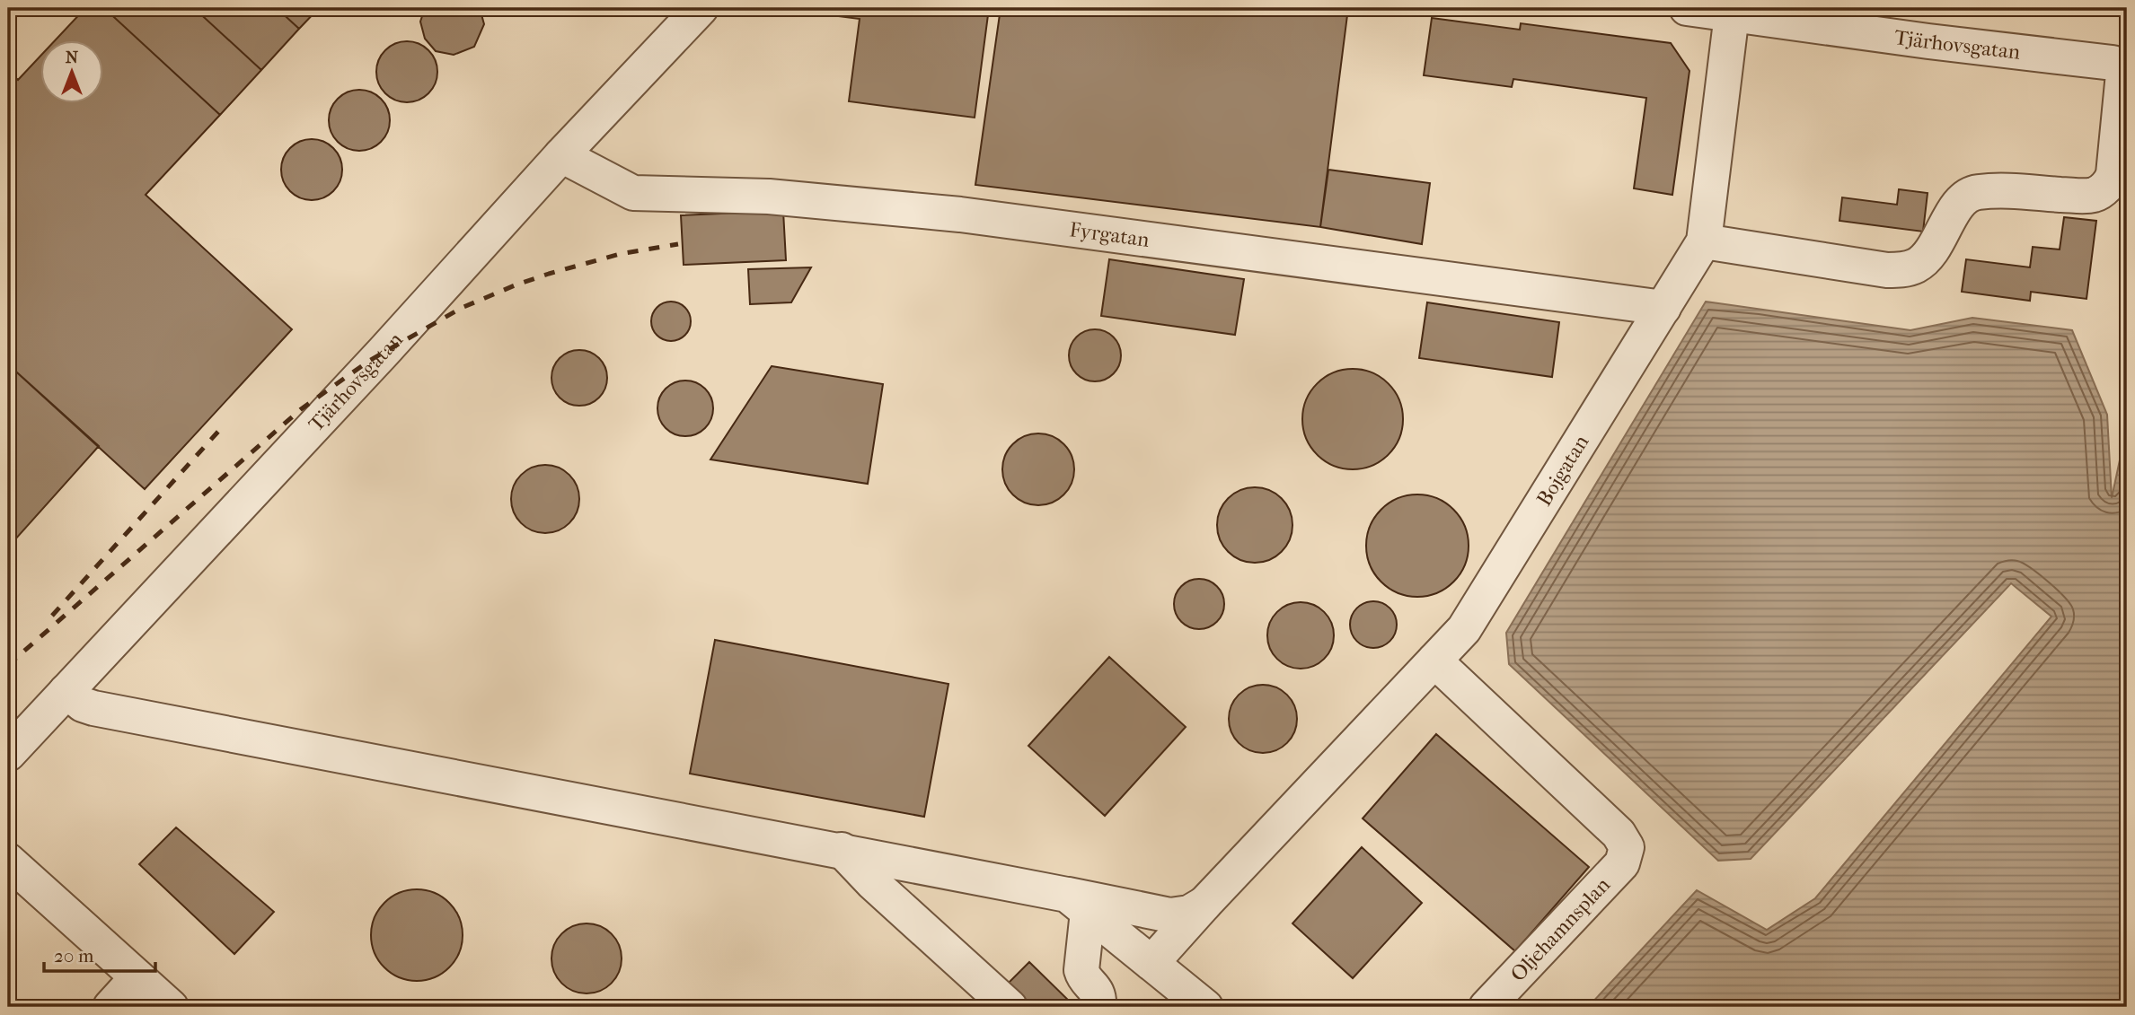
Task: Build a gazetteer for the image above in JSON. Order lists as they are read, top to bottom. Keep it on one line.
{"streets":{"street":["Tjärhovsgatan","Fyrgatan","Bojgatan","Oljehamnsplan"]},"crossings":[["Tjärhovsgatan","Fyrgatan"],["Tjärhovsgatan","Bojgatan"],["Fyrgatan","Bojgatan"],["Bojgatan","Oljehamnsplan"]],"scale_bar":"20 m","north":"top"}
